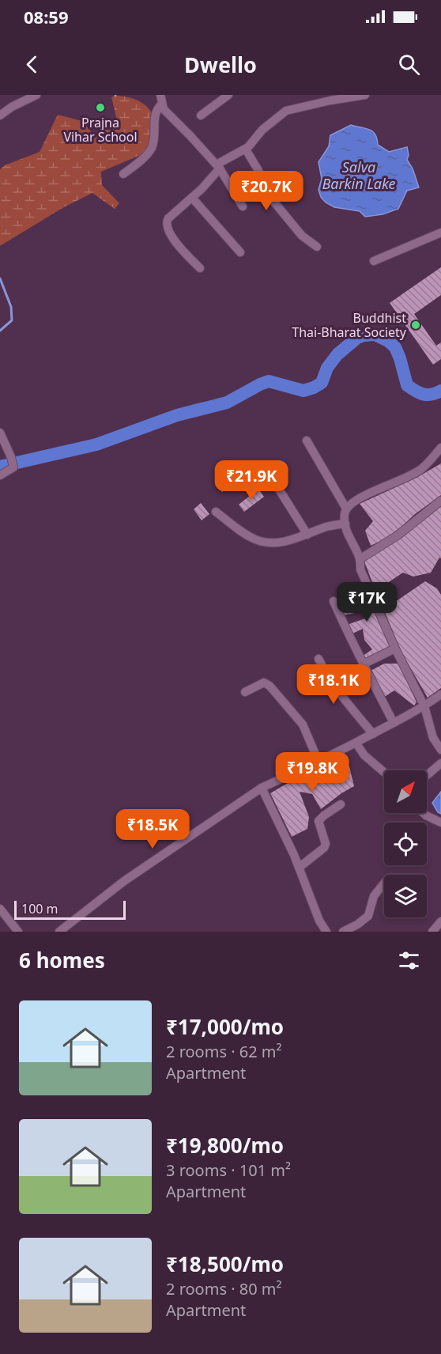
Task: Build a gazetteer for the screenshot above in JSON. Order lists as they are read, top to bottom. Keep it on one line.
{"water":["Salva Barkin Lake"],"places":["Prajna Vihar School","Buddhist Thai-Bharat Society"],"scale_bar":"100 m","north":"top right","page":{"status":"08:59","header":"Dwello","price":["₹20.7K","₹21.9K","₹17K","₹18.1K","₹19.8K","₹18.5K"],"scale":"100 m","heading":"6 homes","list":[{"name":"₹17,000/mo","note":"2 rooms · 62 m² · Apartment"},{"name":"₹19,800/mo","note":"3 rooms · 101 m² · Apartment"},{"name":"₹18,500/mo","note":"2 rooms · 80 m² · Apartment"}]}}
